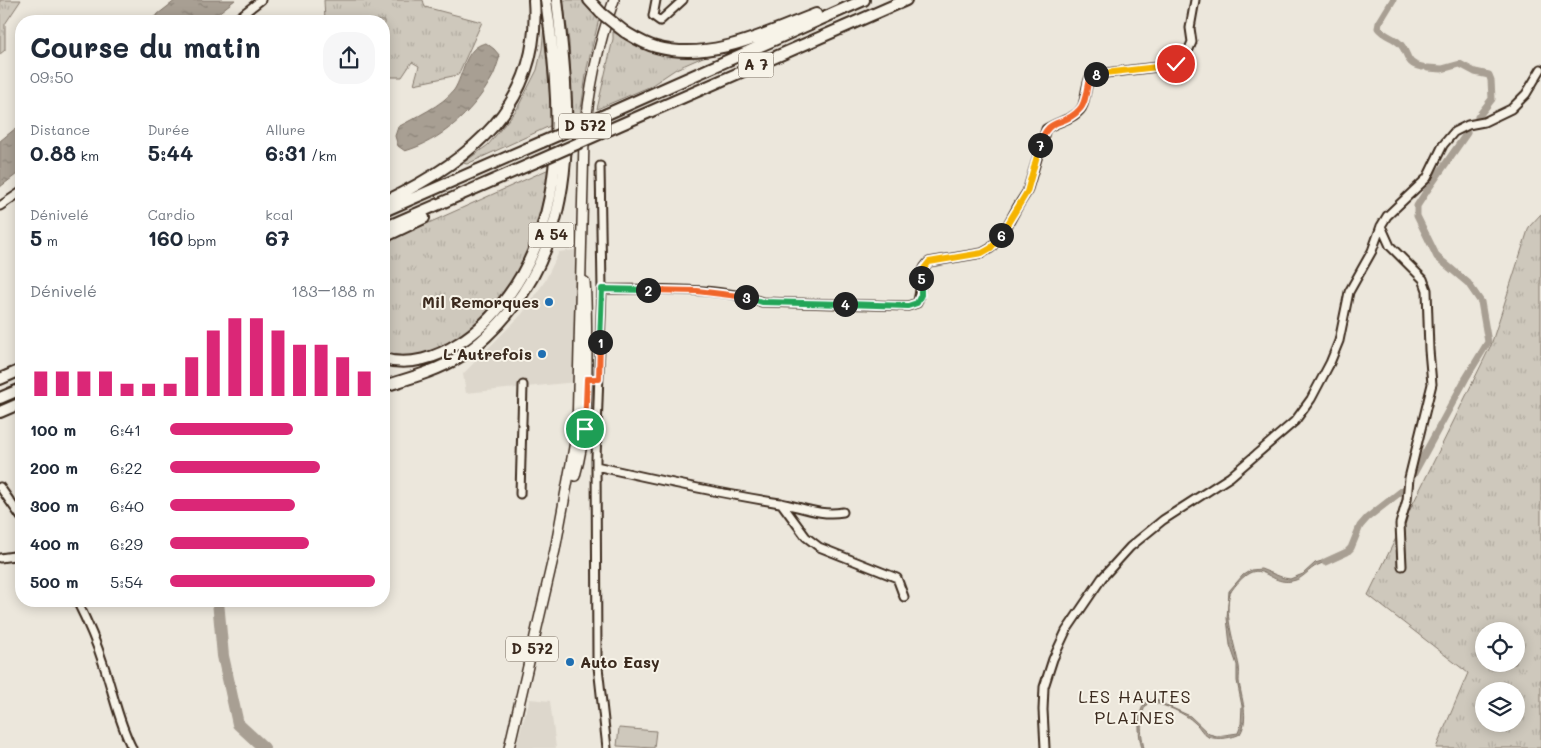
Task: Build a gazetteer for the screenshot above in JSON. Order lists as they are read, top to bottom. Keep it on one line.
{"streets":{"highway":["A 7","A 54"],"main road":["D 572"]},"districts":["LES HAUTES PLAINES"],"places":["Mil Remorques","L'Autrefois","Auto Easy"],"page":{"heading":["Course du matin","09:50"],"pins":["8","7","6","5","2","3","4","1"],"stats":[["Distance","0.88 km"],["Durée","5:44"],["Allure","6:31 /km"],["Dénivelé","5 m"],["Cardio","160 bpm"],["kcal","67"]],"chart":["Dénivelé","183–188 m"],"list":[{"name":"100 m","note":"6:41"},{"name":"200 m","note":"6:22"},{"name":"300 m","note":"6:40"},{"name":"400 m","note":"6:29"},{"name":"500 m","note":"5:54"}]}}
